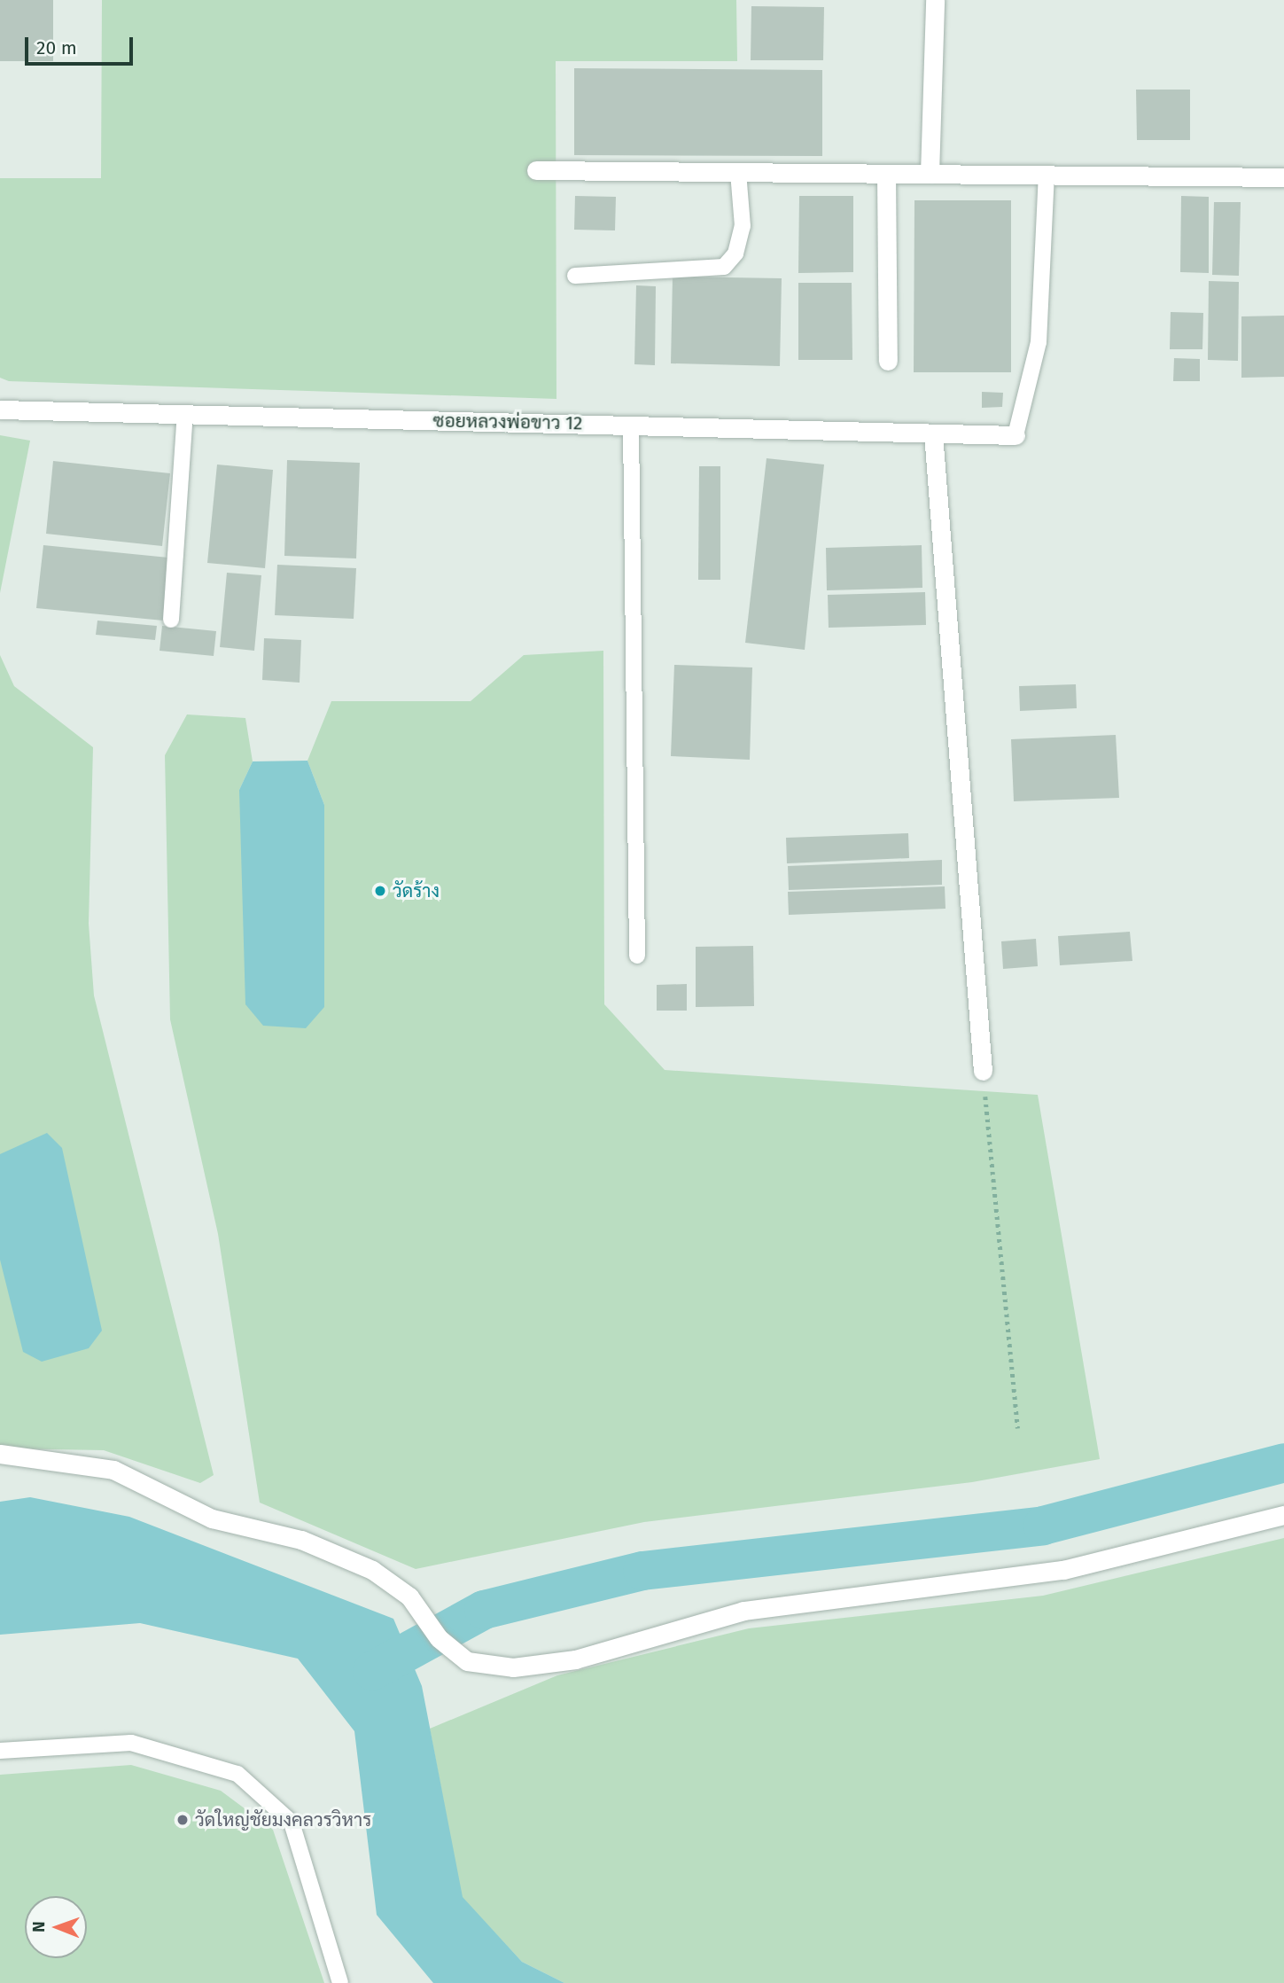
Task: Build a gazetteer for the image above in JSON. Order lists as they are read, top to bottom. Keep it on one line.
{"streets":{"street":["ซอยหลวงพ่อขาว 12"]},"places":["วัดร้าง","วัดใหญ่ชัยมงคลวรวิหาร"],"scale_bar":"20 m","north":"left"}
